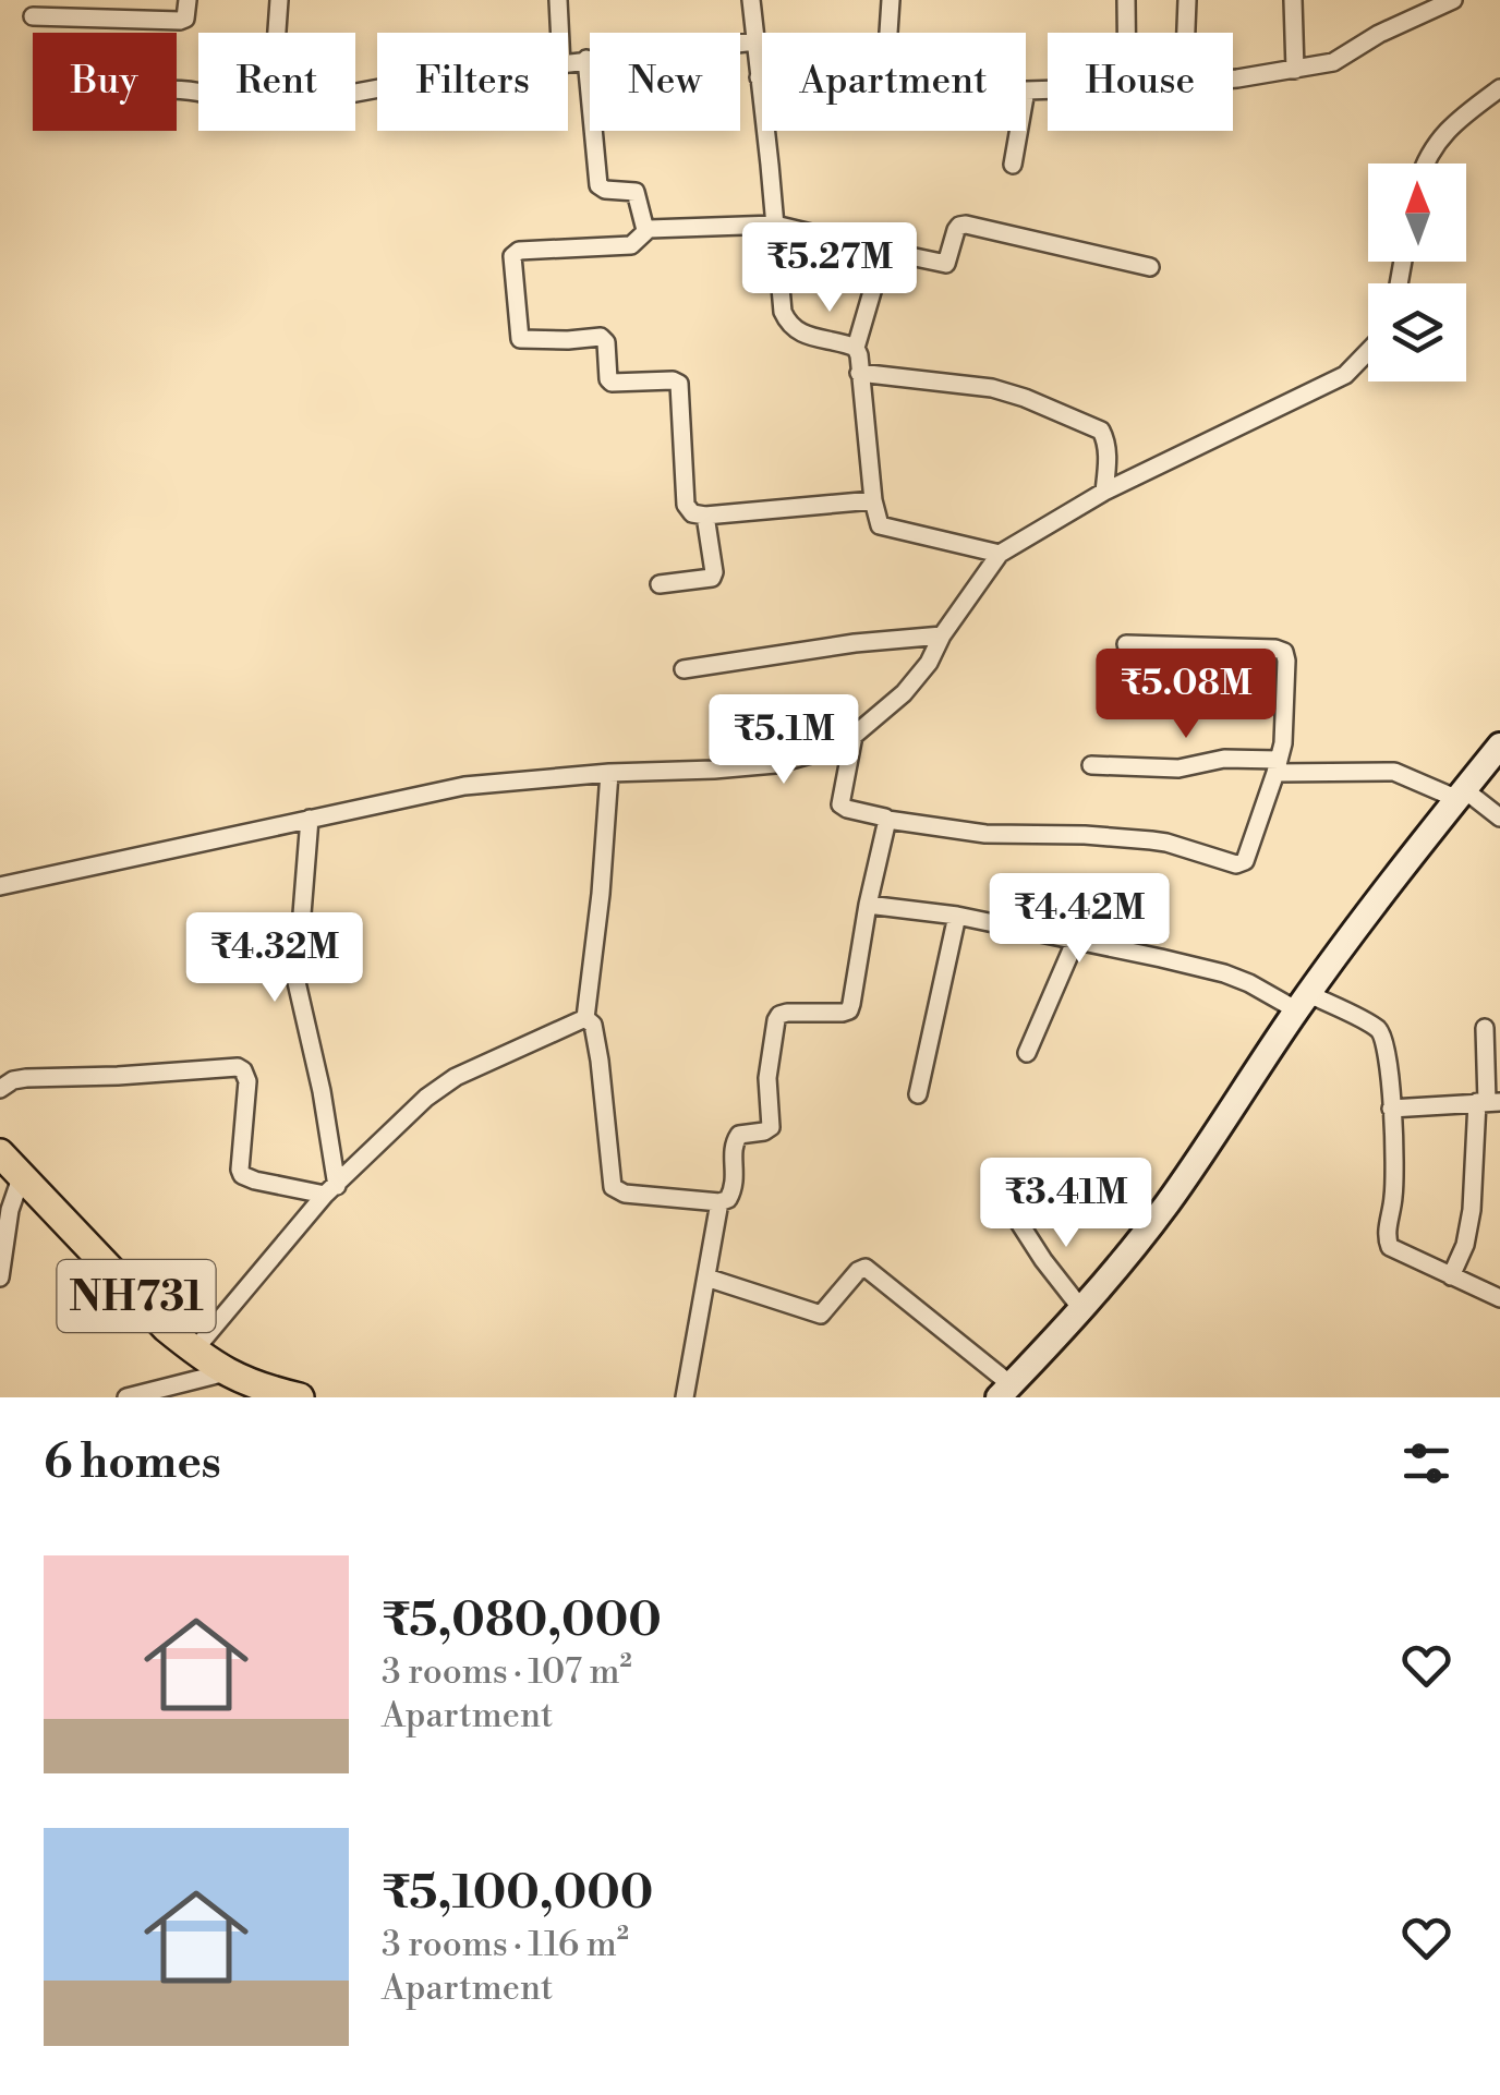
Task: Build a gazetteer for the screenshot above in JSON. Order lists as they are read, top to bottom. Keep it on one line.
{"streets":{"highway":["NH731"]},"north":"top","page":{"chip":["Buy","Rent","Filters","New","Apartment","House"],"price":["₹5.27M","₹5.08M","₹5.1M","₹4.42M","₹4.32M","₹3.41M"],"heading":"6 homes","list":[{"name":"₹5,080,000","note":"3 rooms · 107 m² · Apartment"},{"name":"₹5,100,000","note":"3 rooms · 116 m² · Apartment"}]}}
